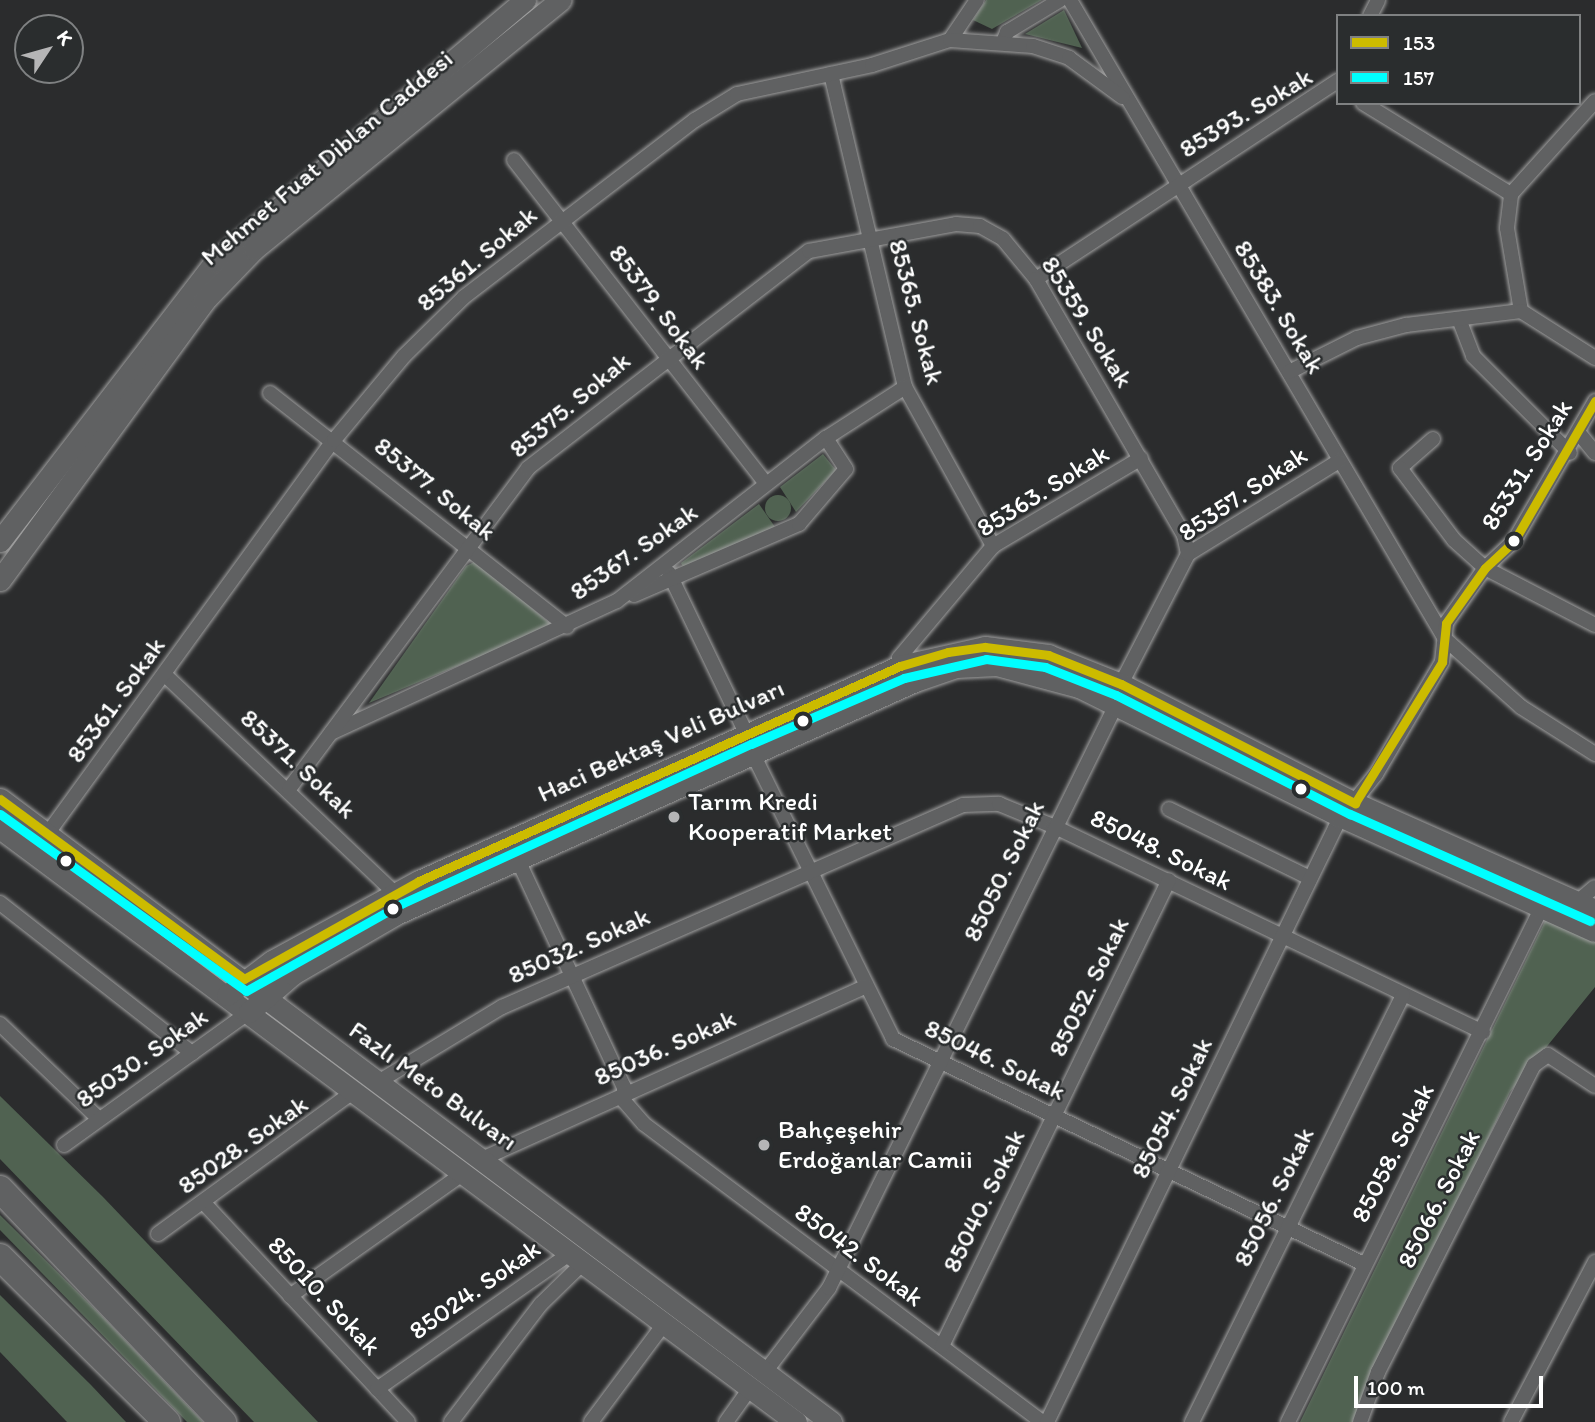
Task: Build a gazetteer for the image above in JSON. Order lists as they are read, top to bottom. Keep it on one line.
{"streets":{"main road":["Mehmet Fuat Diblan Caddesi","Haci Bektaş Veli Bulvarı","Fazlı Meto Bulvarı"],"street":["85393. Sokak","85361. Sokak","85379. Sokak","85383. Sokak","85365. Sokak","85359. Sokak","85375. Sokak","85331. Sokak","85377. Sokak","85363. Sokak","85357. Sokak","85367. Sokak","85371. Sokak","85048. Sokak","85050. Sokak","85032. Sokak","85052. Sokak","85036. Sokak","85030. Sokak","85046. Sokak","85054. Sokak","85028. Sokak","85058. Sokak","85056. Sokak","85066. Sokak","85040. Sokak","85042. Sokak","85024. Sokak","85010. Sokak"]},"crossings":[["85393. Sokak","85383. Sokak"],["85393. Sokak","85359. Sokak"],["85361. Sokak","85379. Sokak"],["85361. Sokak","85383. Sokak"],["85361. Sokak","85365. Sokak"],["85361. Sokak","85377. Sokak"],["85361. Sokak","85371. Sokak"],["85361. Sokak","Fazlı Meto Bulvarı"],["85379. Sokak","85375. Sokak"],["85379. Sokak","85367. Sokak"],["85383. Sokak","85331. Sokak"],["85383. Sokak","85357. Sokak"],["85365. Sokak","85359. Sokak"],["85365. Sokak","85375. Sokak"],["85365. Sokak","85363. Sokak"],["85365. Sokak","85367. Sokak"],["85359. Sokak","85375. Sokak"],["85359. Sokak","85363. Sokak"],["85359. Sokak","85357. Sokak"],["85375. Sokak","85377. Sokak"],["85375. Sokak","85367. Sokak"],["85375. Sokak","85371. Sokak"],["85331. Sokak","85054. Sokak"],["85377. Sokak","85367. Sokak"],["85363. Sokak","Haci Bektaş Veli Bulvarı"],["85357. Sokak","Haci Bektaş Veli Bulvarı"],["85357. Sokak","85050. Sokak"],["Haci Bektaş Veli Bulvarı","85371. Sokak"],["Haci Bektaş Veli Bulvarı","85050. Sokak"],["Haci Bektaş Veli Bulvarı","85030. Sokak"],["Haci Bektaş Veli Bulvarı","85046. Sokak"],["Haci Bektaş Veli Bulvarı","Fazlı Meto Bulvarı"],["Haci Bektaş Veli Bulvarı","85042. Sokak"],["85048. Sokak","85050. Sokak"],["85048. Sokak","85032. Sokak"],["85048. Sokak","85052. Sokak"],["85048. Sokak","85046. Sokak"],["85048. Sokak","85054. Sokak"],["85048. Sokak","85058. Sokak"],["85048. Sokak","85056. Sokak"],["85050. Sokak","85046. Sokak"],["85050. Sokak","Fazlı Meto Bulvarı"],["85050. Sokak","85042. Sokak"],["85032. Sokak","85046. Sokak"],["85032. Sokak","Fazlı Meto Bulvarı"],["85032. Sokak","85042. Sokak"],["85052. Sokak","85046. Sokak"],["85052. Sokak","85040. Sokak"],["85036. Sokak","85046. Sokak"],["85036. Sokak","Fazlı Meto Bulvarı"],["85036. Sokak","85042. Sokak"],["85030. Sokak","Fazlı Meto Bulvarı"],["85046. Sokak","85054. Sokak"],["85046. Sokak","85058. Sokak"],["85046. Sokak","85056. Sokak"],["85046. Sokak","85040. Sokak"],["Fazlı Meto Bulvarı","85028. Sokak"],["Fazlı Meto Bulvarı","85024. Sokak"],["85054. Sokak","85042. Sokak"],["85028. Sokak","85010. Sokak"],["85040. Sokak","85042. Sokak"],["85024. Sokak","85010. Sokak"]],"places":["Tarım Kredi Kooperatif Market","Bahçeşehir Erdoğanlar Camii"],"lines":["transit line 153","transit line 157"],"legend":["153","157"],"scale_bar":"100 m","north":"top right"}
